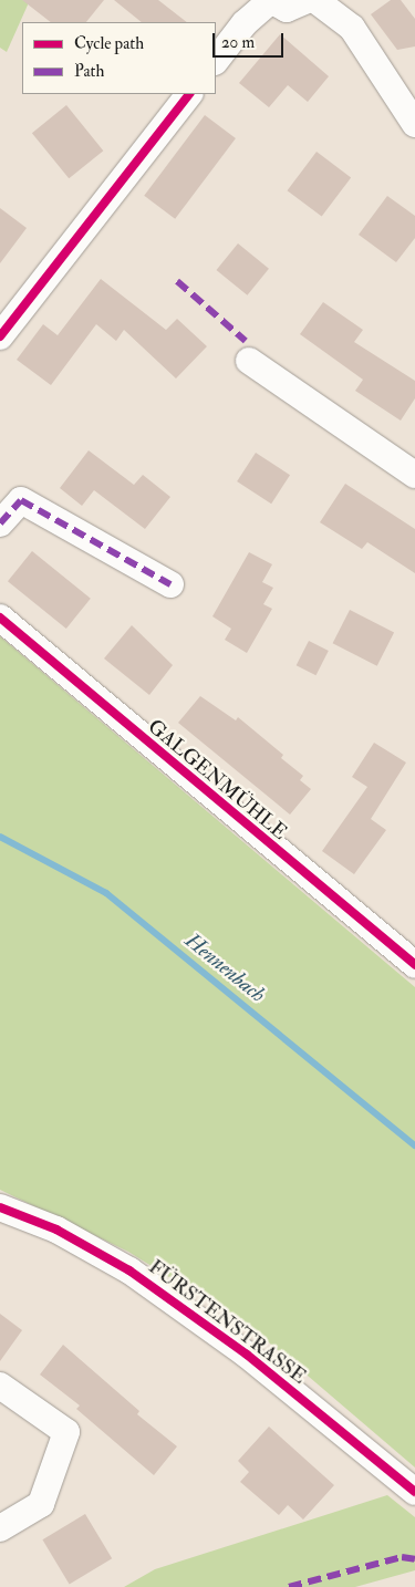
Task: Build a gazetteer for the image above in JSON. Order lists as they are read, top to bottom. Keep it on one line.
{"streets":{"street":["GALGENMÜHLE","FÜRSTENSTRASSE"]},"water":["Hennenbach"],"legend":["Cycle path","Path"],"scale_bar":"20 m"}
